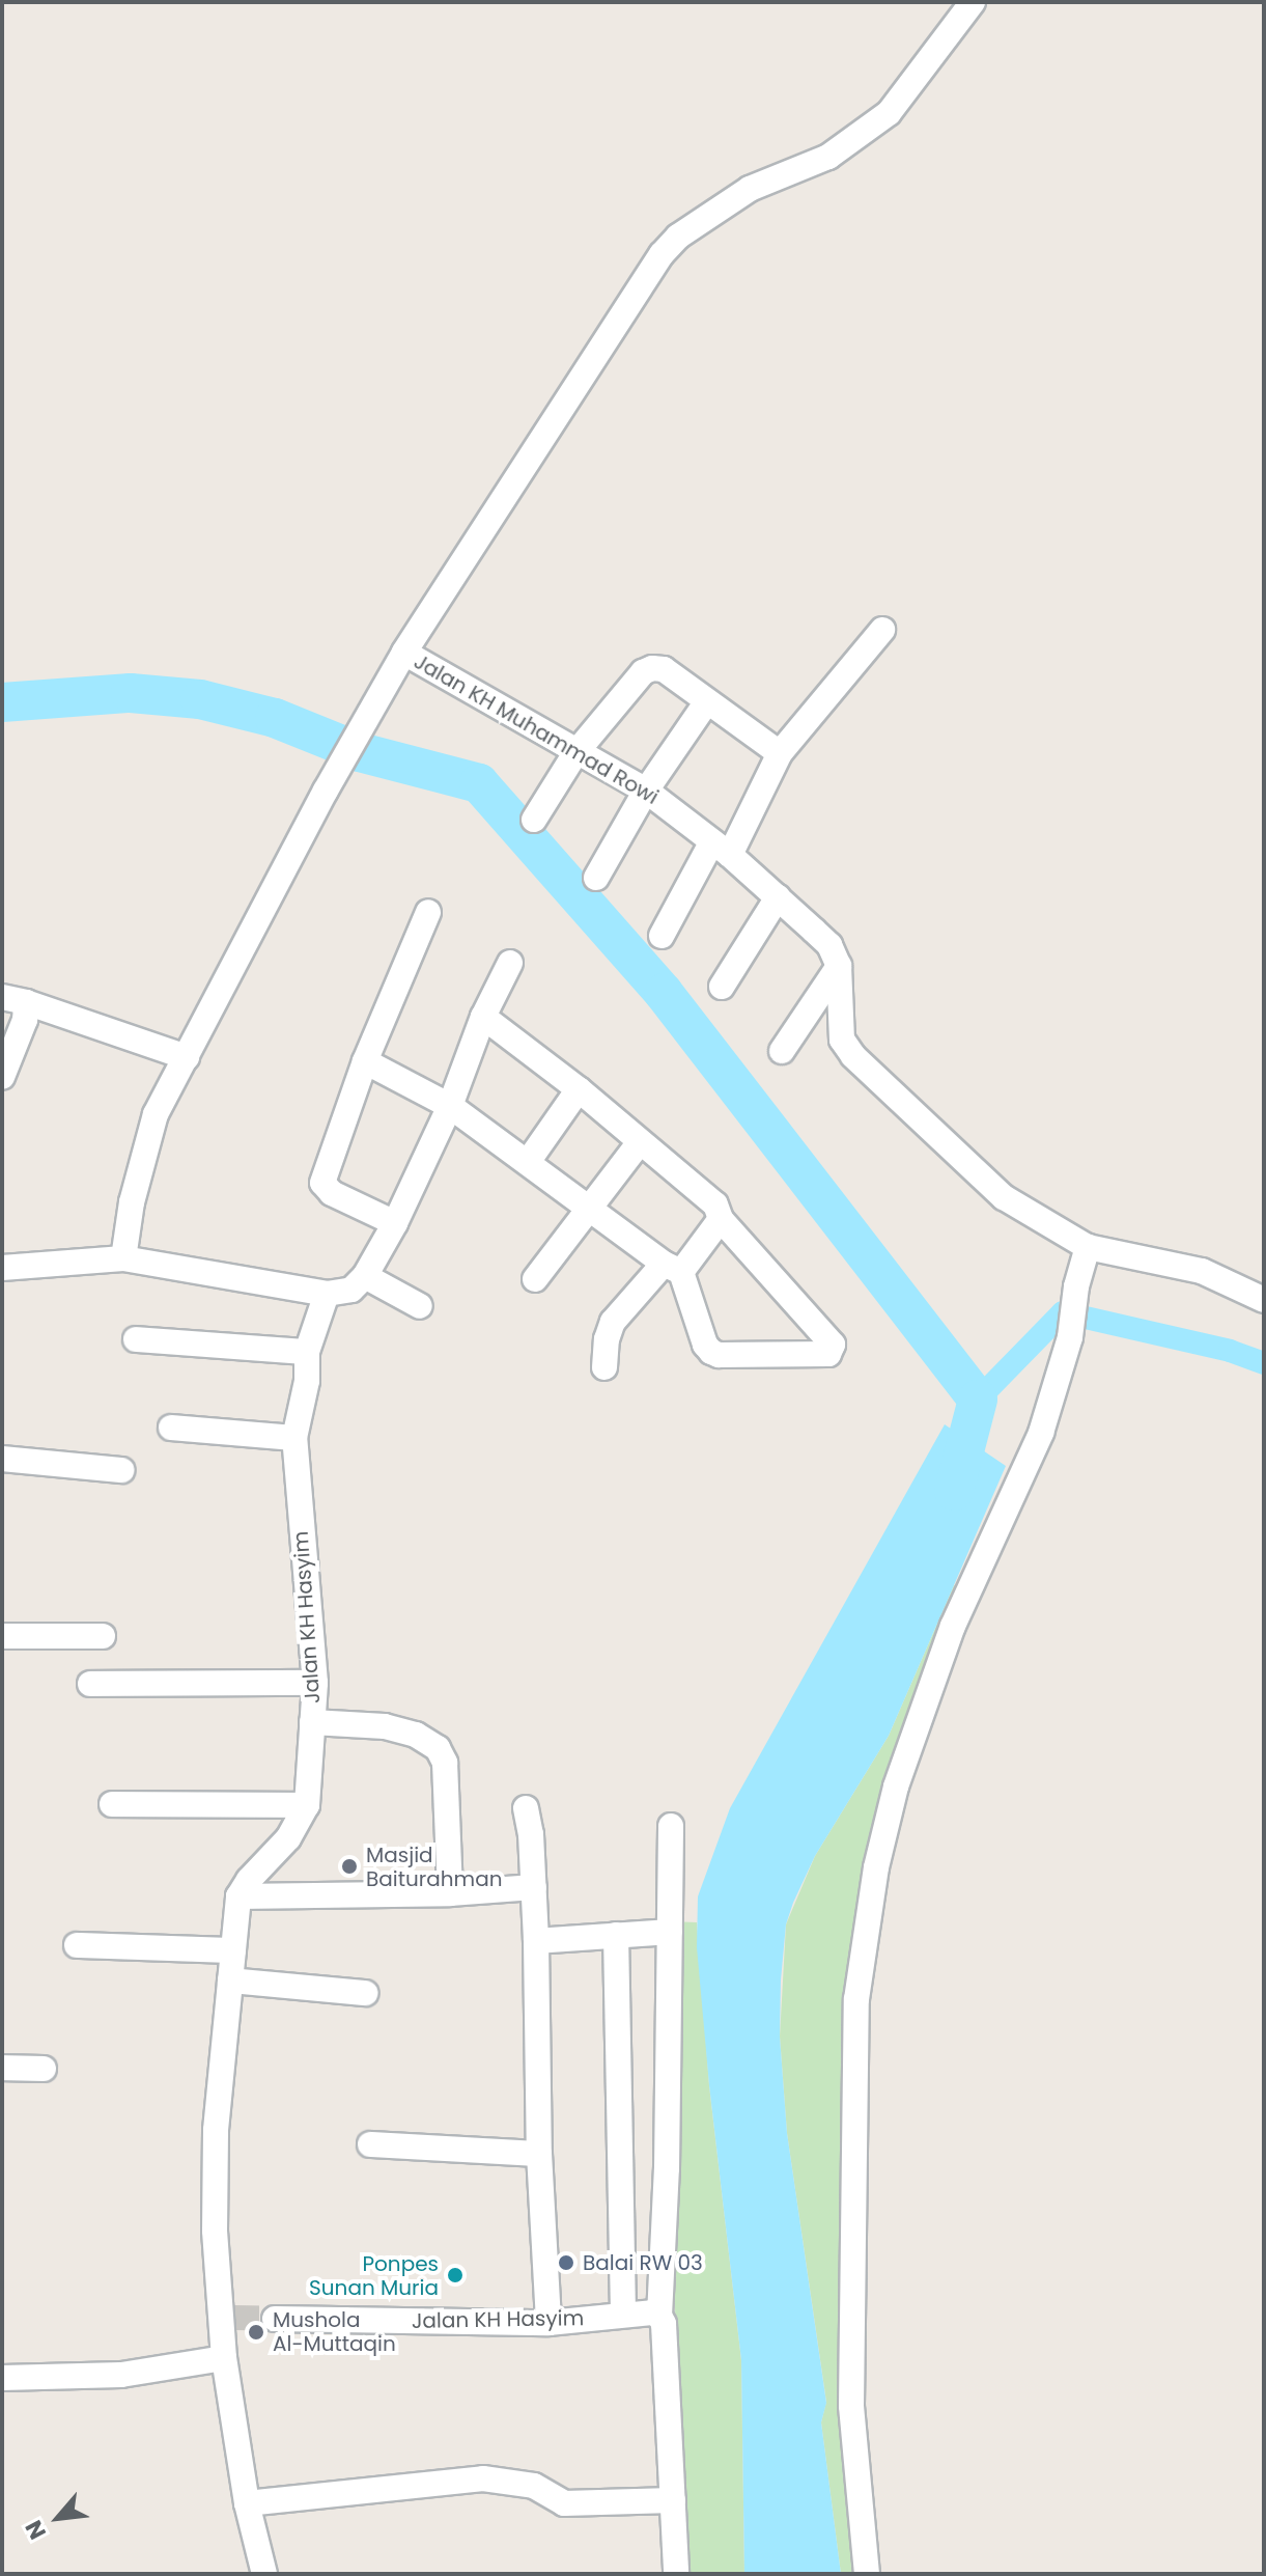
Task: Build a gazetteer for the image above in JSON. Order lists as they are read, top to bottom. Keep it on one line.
{"streets":{"street":["Jalan KH Muhammad Rowi","Jalan KH Hasyim"]},"places":["Masjid Baiturahman","Balai RW 03","Ponpes Sunan Muria","Mushola Al-Muttaqin"],"north":"bottom left"}
